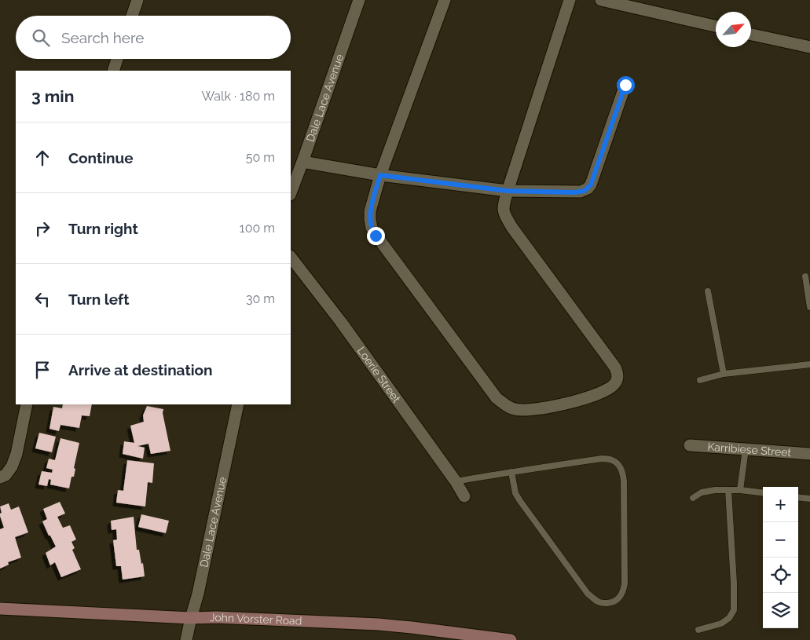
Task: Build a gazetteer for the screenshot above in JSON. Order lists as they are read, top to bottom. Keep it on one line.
{"streets":{"main road":["John Vorster Road"],"street":["Dale Lace Avenue","Loerie Street","Karribiese Street"]},"crossings":[["Dale Lace Avenue","John Vorster Road"]],"north":"top right","page":{"search":"Search here","heading":["3 min","Walk · 180 m"],"list":[["Continue","50 m"],["Turn right","100 m"],["Turn left","30 m"],"Arrive at destination"],"map_buttons":["+","−"]}}
